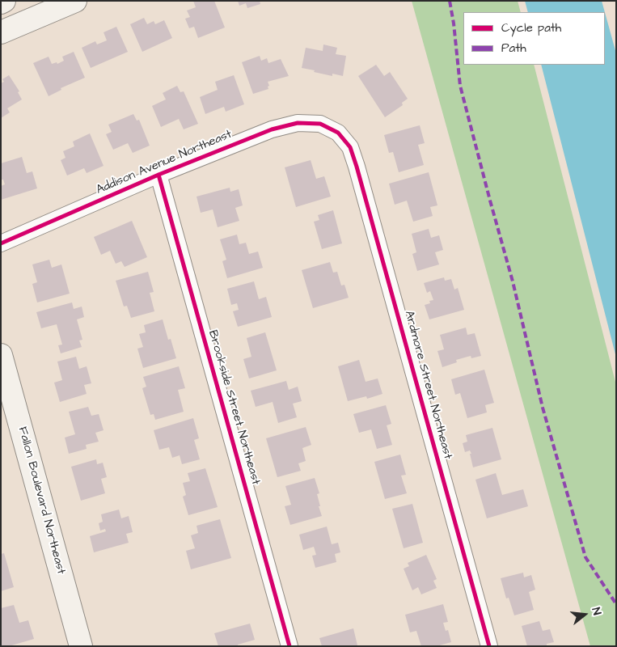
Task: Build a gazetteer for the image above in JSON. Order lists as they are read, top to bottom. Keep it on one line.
{"streets":{"street":["Addison Avenue Northeast","Ardmore Street Northeast","Brookside Street Northeast","Fallon Boulevard Northeast"]},"crossings":[["Addison Avenue Northeast","Ardmore Street Northeast"],["Addison Avenue Northeast","Brookside Street Northeast"]],"legend":["Cycle path","Path"],"north":"right"}
